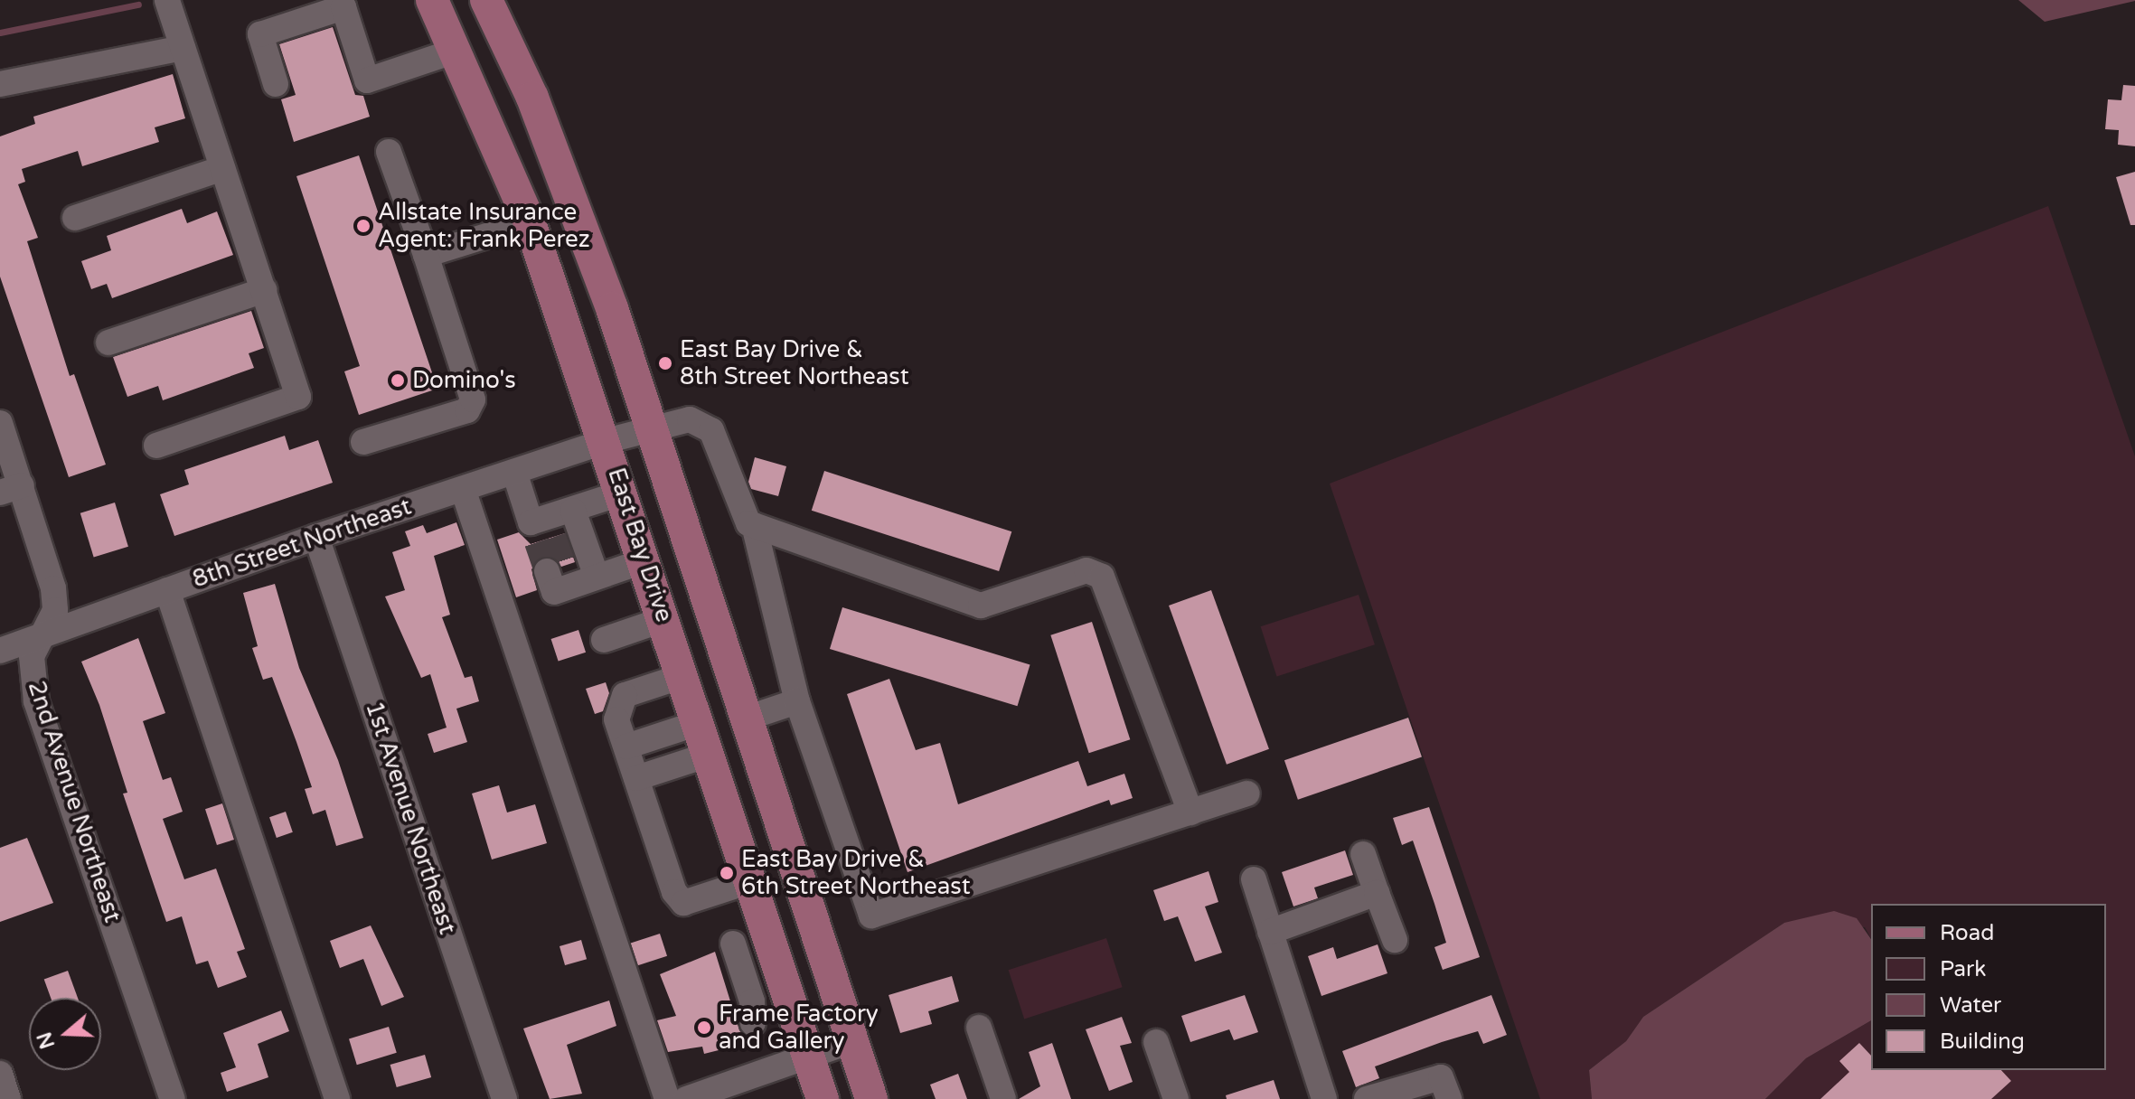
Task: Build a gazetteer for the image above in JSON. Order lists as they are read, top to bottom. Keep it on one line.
{"streets":{"main road":["East Bay Drive"],"street":["8th Street Northeast","2nd Avenue Northeast","1st Avenue Northeast"]},"crossings":[["8th Street Northeast","East Bay Drive"],["8th Street Northeast","2nd Avenue Northeast"],["8th Street Northeast","1st Avenue Northeast"]],"places":["Allstate Insurance Agent: Frank Perez","East Bay Drive & 8th Street Northeast","Domino's","East Bay Drive & 6th Street Northeast","Frame Factory and Gallery"],"legend":["Road","Park","Water","Building"],"north":"left"}
